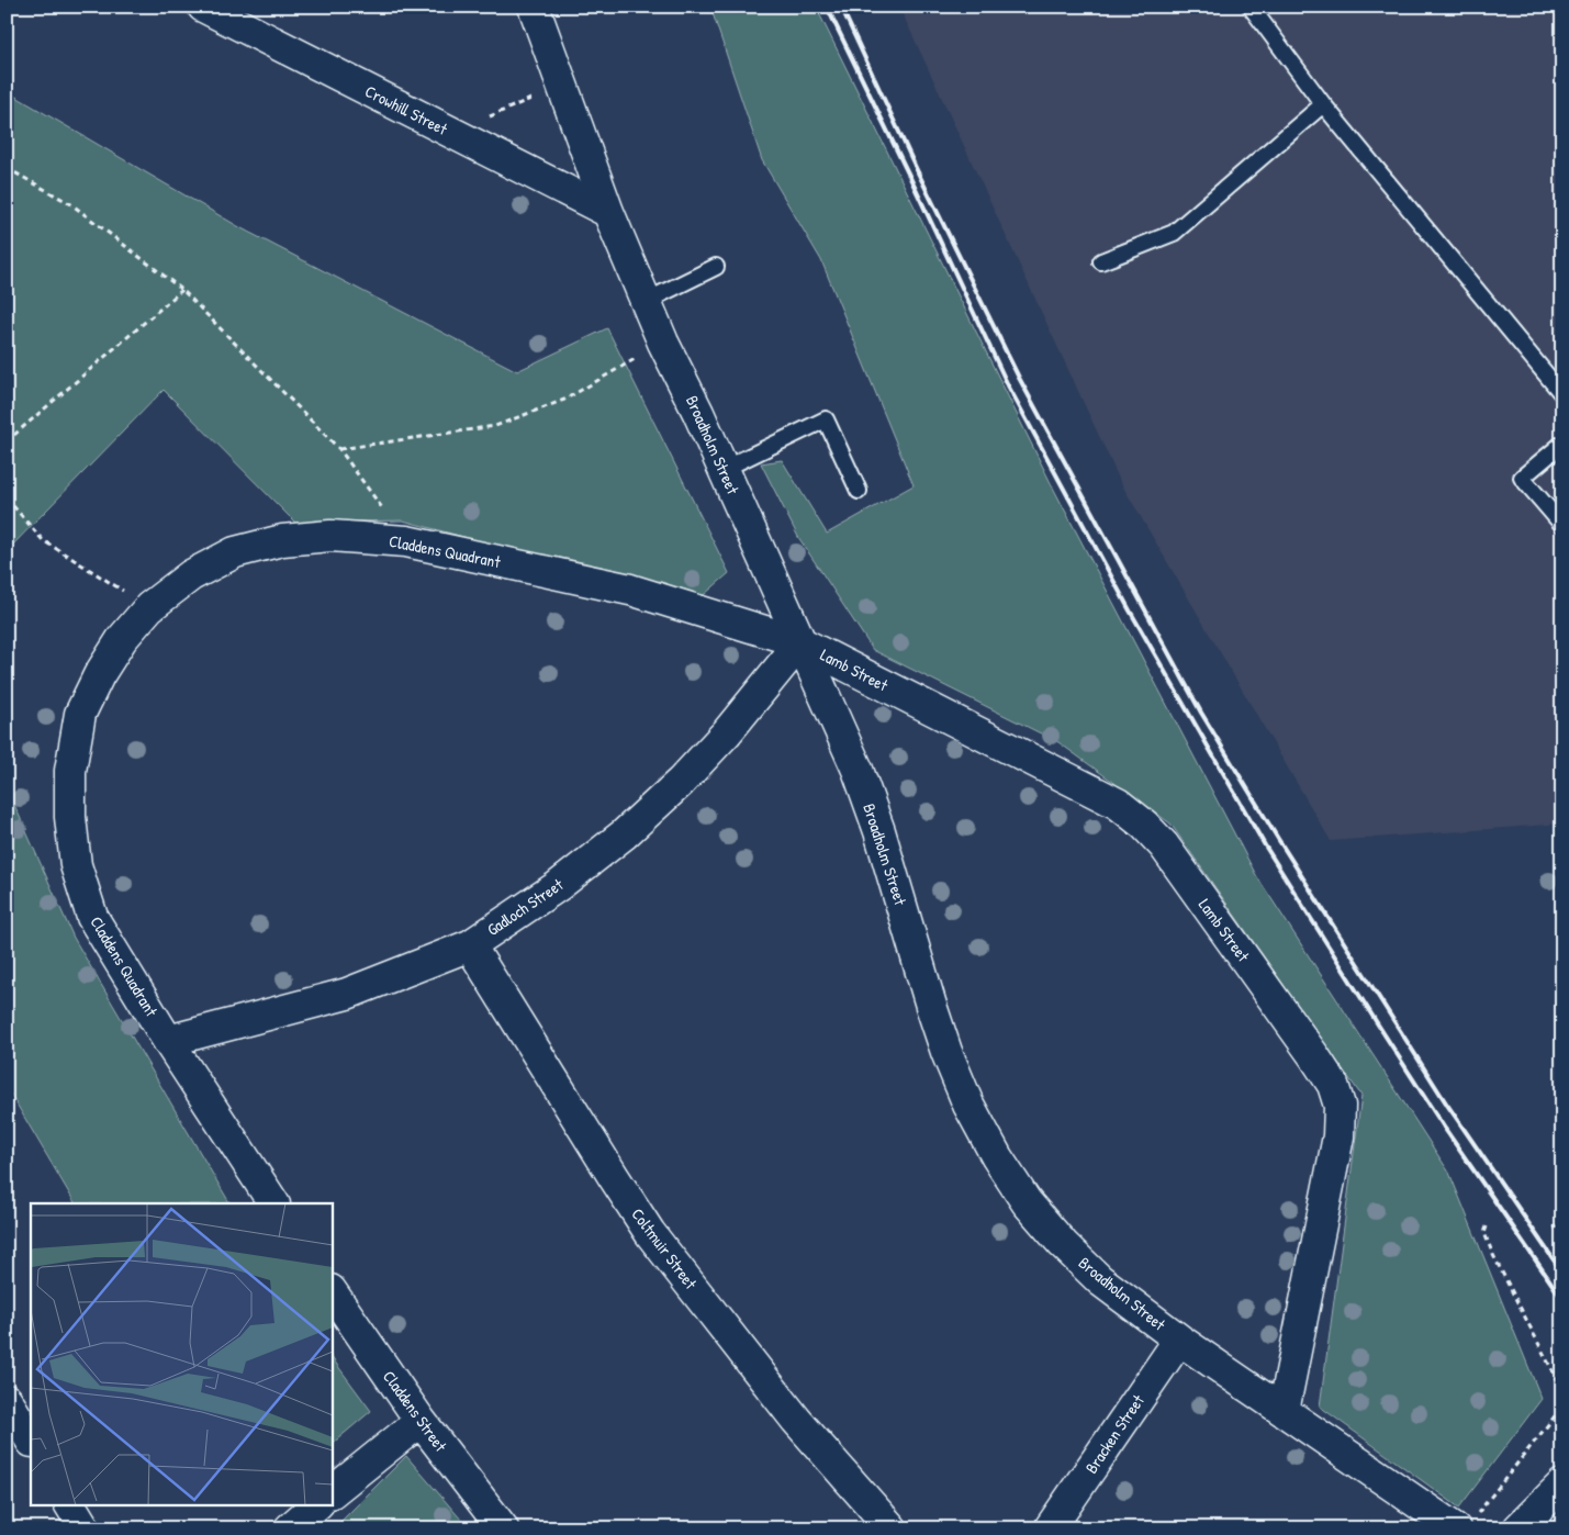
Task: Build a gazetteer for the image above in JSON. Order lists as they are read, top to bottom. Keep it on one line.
{"streets":{"street":["Crowhill Street","Broadholm Street","Claddens Quadrant","Lamb Street","Gadloch Street","Coltmuir Street","Claddens Street","Bracken Street"]},"crossings":[["Crowhill Street","Broadholm Street"],["Broadholm Street","Claddens Quadrant"],["Broadholm Street","Lamb Street"],["Broadholm Street","Gadloch Street"],["Broadholm Street","Bracken Street"],["Claddens Quadrant","Lamb Street"],["Claddens Quadrant","Gadloch Street"],["Lamb Street","Gadloch Street"],["Gadloch Street","Coltmuir Street"]]}
